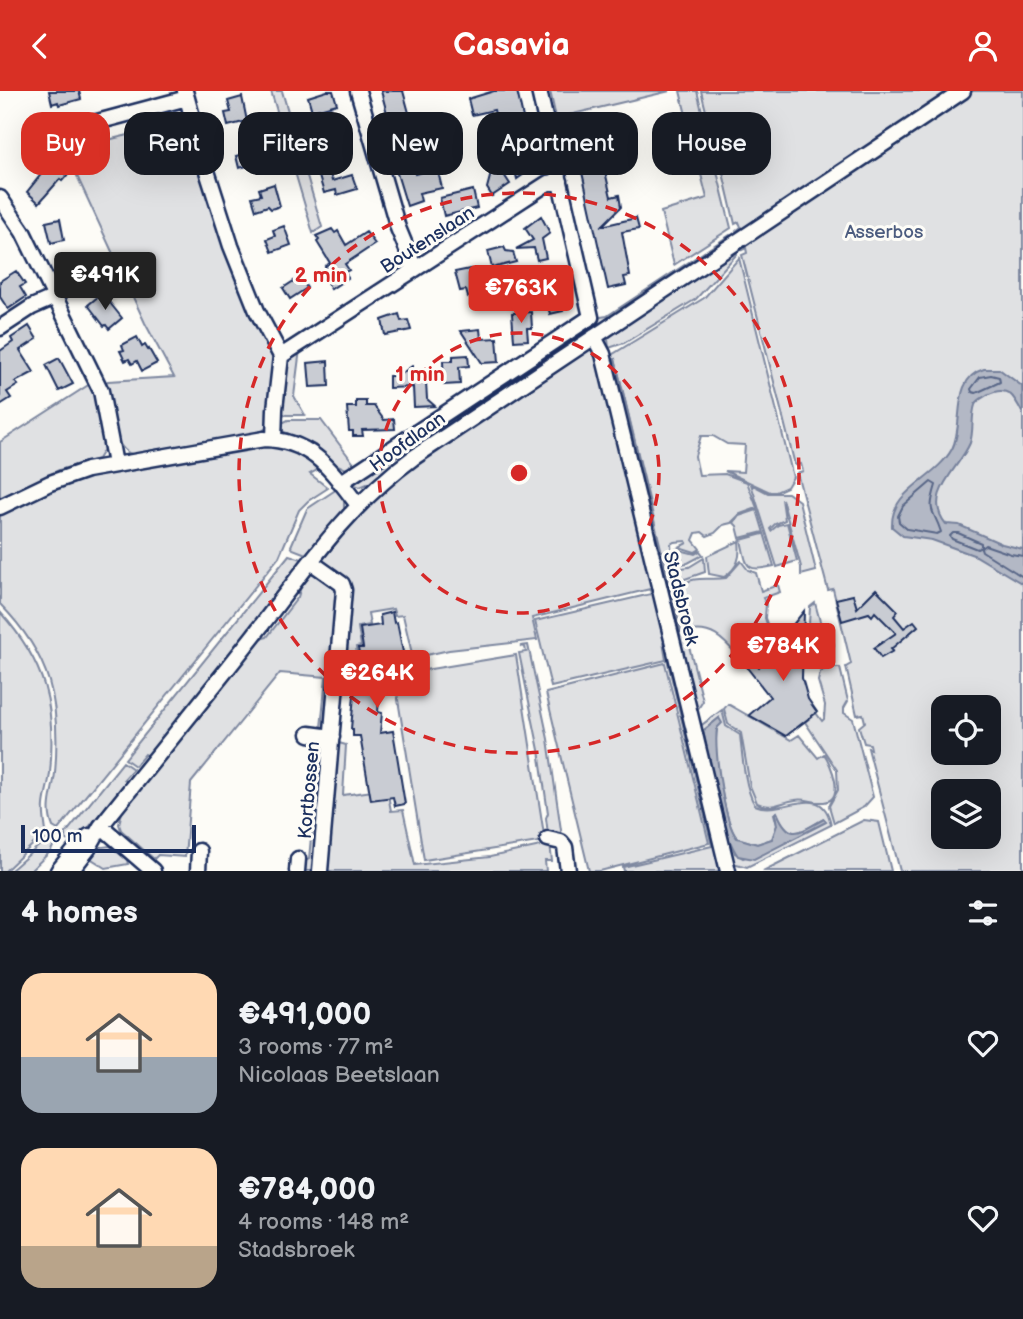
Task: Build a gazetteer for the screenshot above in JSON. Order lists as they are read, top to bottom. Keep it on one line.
{"streets":{"street":["Boutenslaan","Hoofdlaan","Stadsbroek","Kortbossen"]},"crossings":[["Hoofdlaan","Stadsbroek"],["Hoofdlaan","Kortbossen"]],"parks":["Asserbos"],"scale_bar":"100 m","page":{"header":"Casavia","chip":["Buy","Rent","Filters","New","Apartment","House"],"price":["€491K","€763K","€784K","€264K"],"scale":"100 m","heading":"4 homes","list":[{"name":"€491,000","note":"3 rooms · 77 m² · Nicolaas Beetslaan"},{"name":"€784,000","note":"4 rooms · 148 m² · Stadsbroek"}]},"rings":["2 min","1 min"]}
